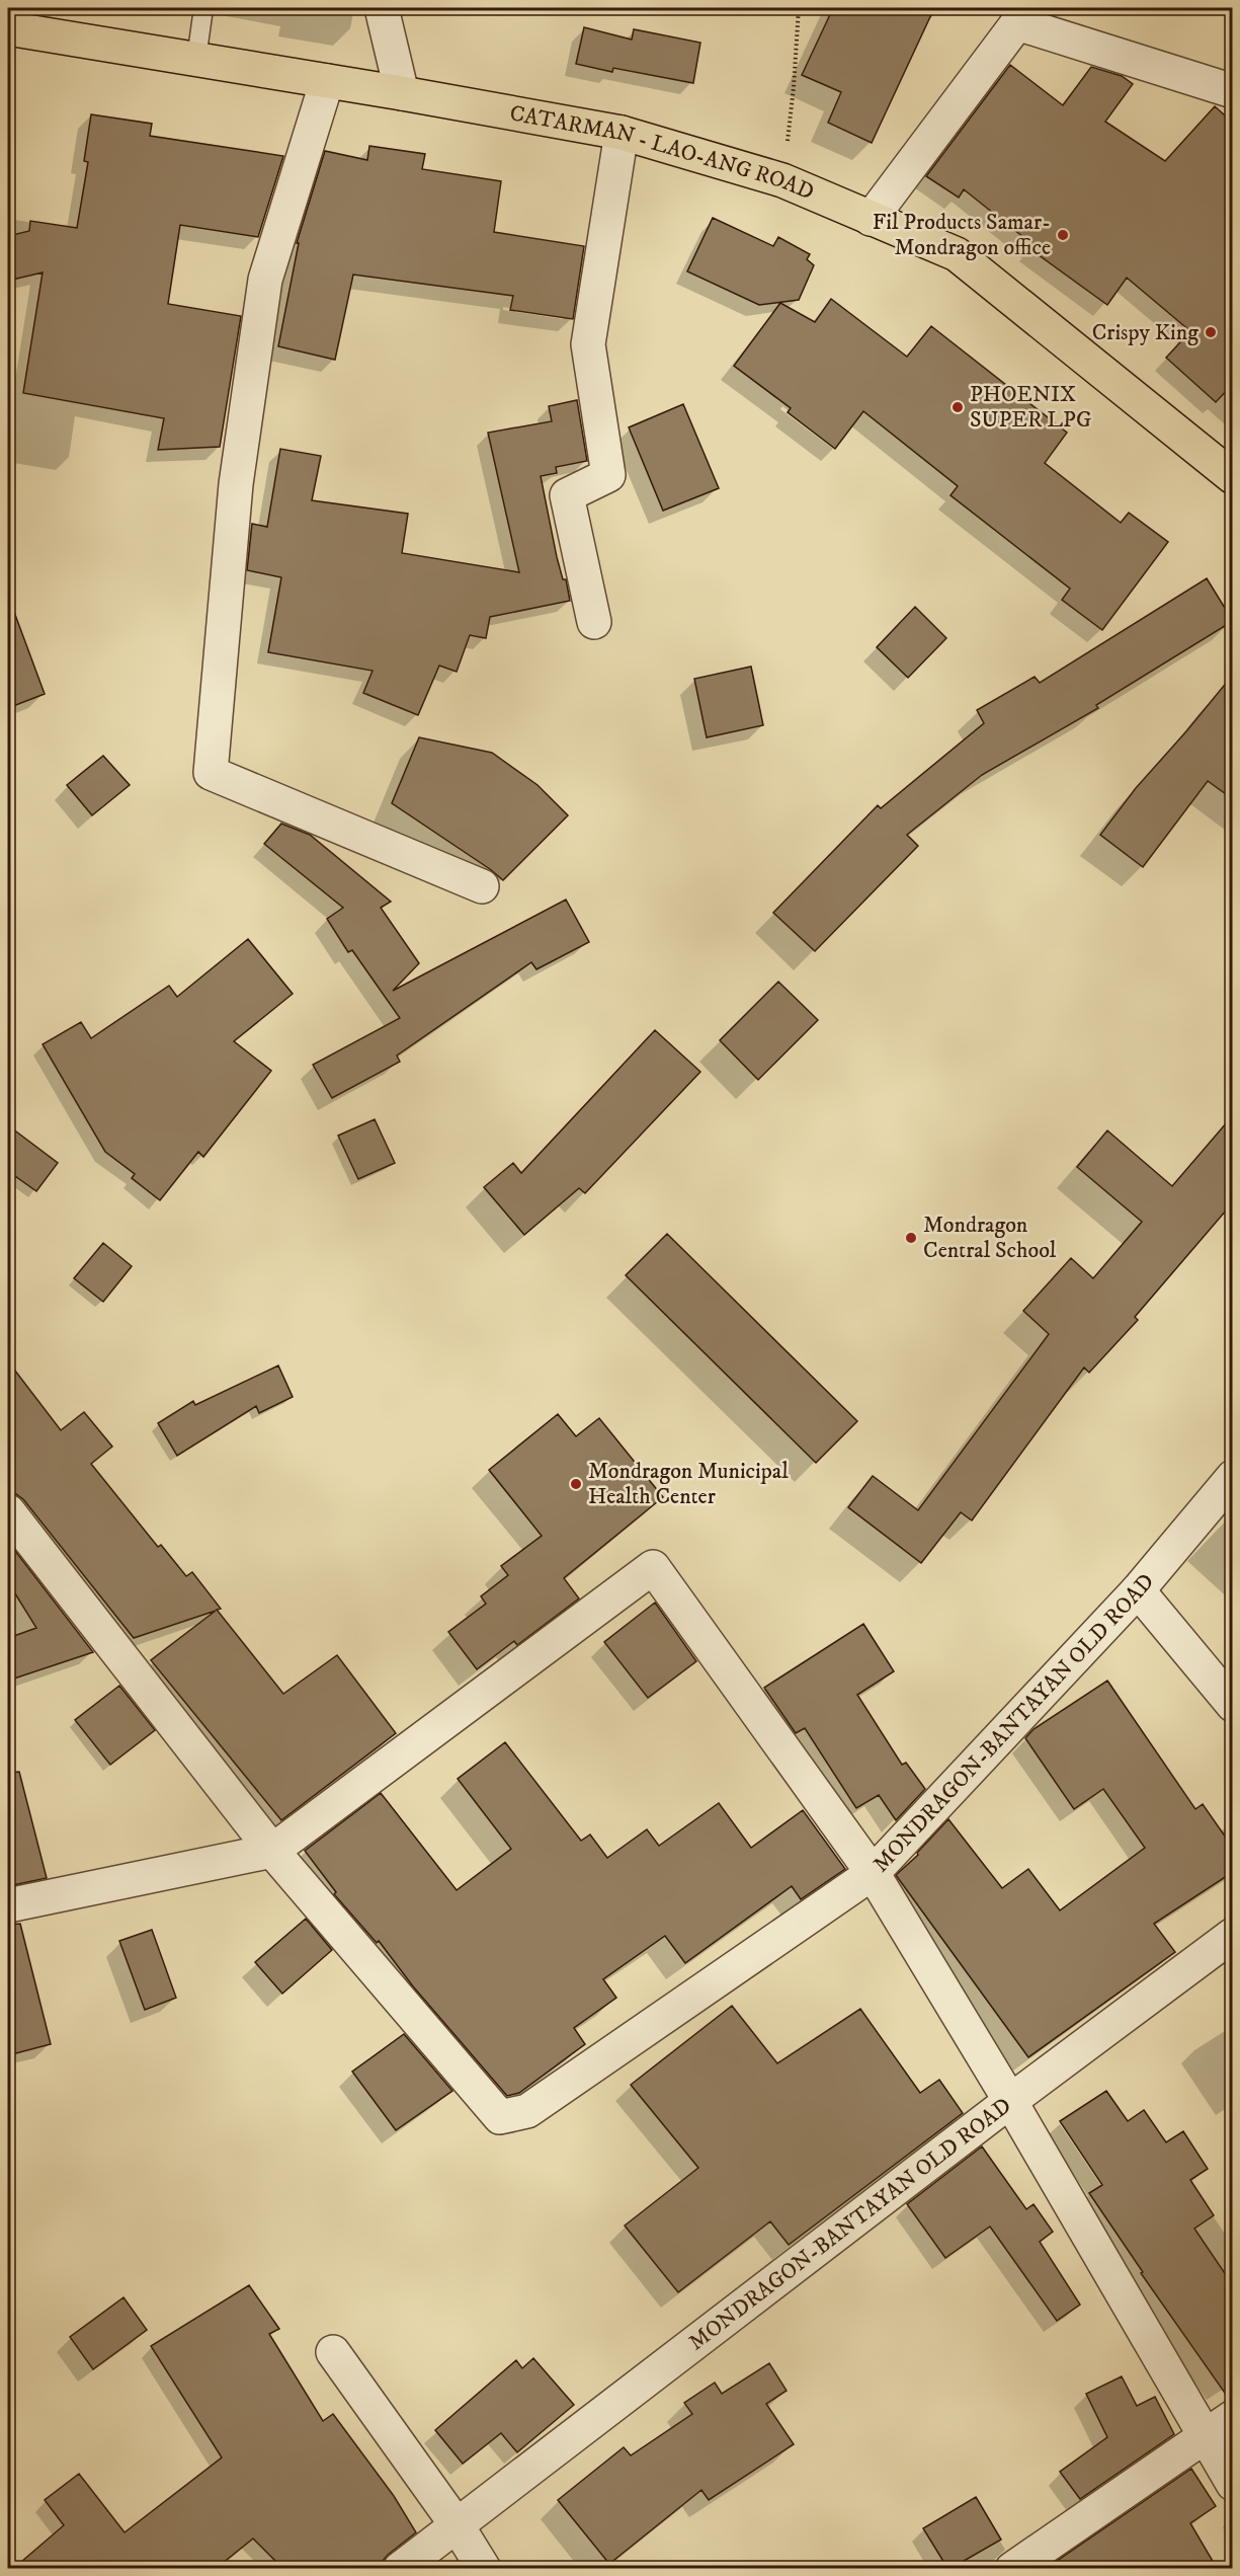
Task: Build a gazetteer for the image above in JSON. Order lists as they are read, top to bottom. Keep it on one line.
{"streets":{"main road":["CATARMAN - LAO-ANG ROAD"],"street":["MONDRAGON-BANTAYAN OLD ROAD"]},"places":["Fil Products Samar- Mondragon office","Crispy King","PHOENIX SUPER LPG","Mondragon Central School","Mondragon Municipal Health Center"]}
